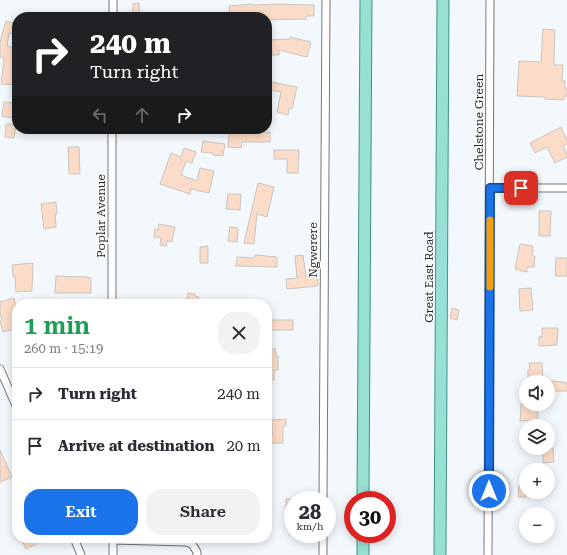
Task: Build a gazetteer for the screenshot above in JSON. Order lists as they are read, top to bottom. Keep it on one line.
{"streets":{"main road":["Great East Road"],"street":["Chelstone Green","Poplar Avenue","Ngwerere"]},"page":{"turn":["240 m","Turn right"],"heading":["1 min","260 m · 15:19"],"list":[{"name":"Turn right","value":"240 m"},{"name":"Arrive at destination","value":"20 m"}],"map_buttons":["+","−"],"buttons":["Exit","Share"],"speed":"28 km/h","limit":"30"}}
